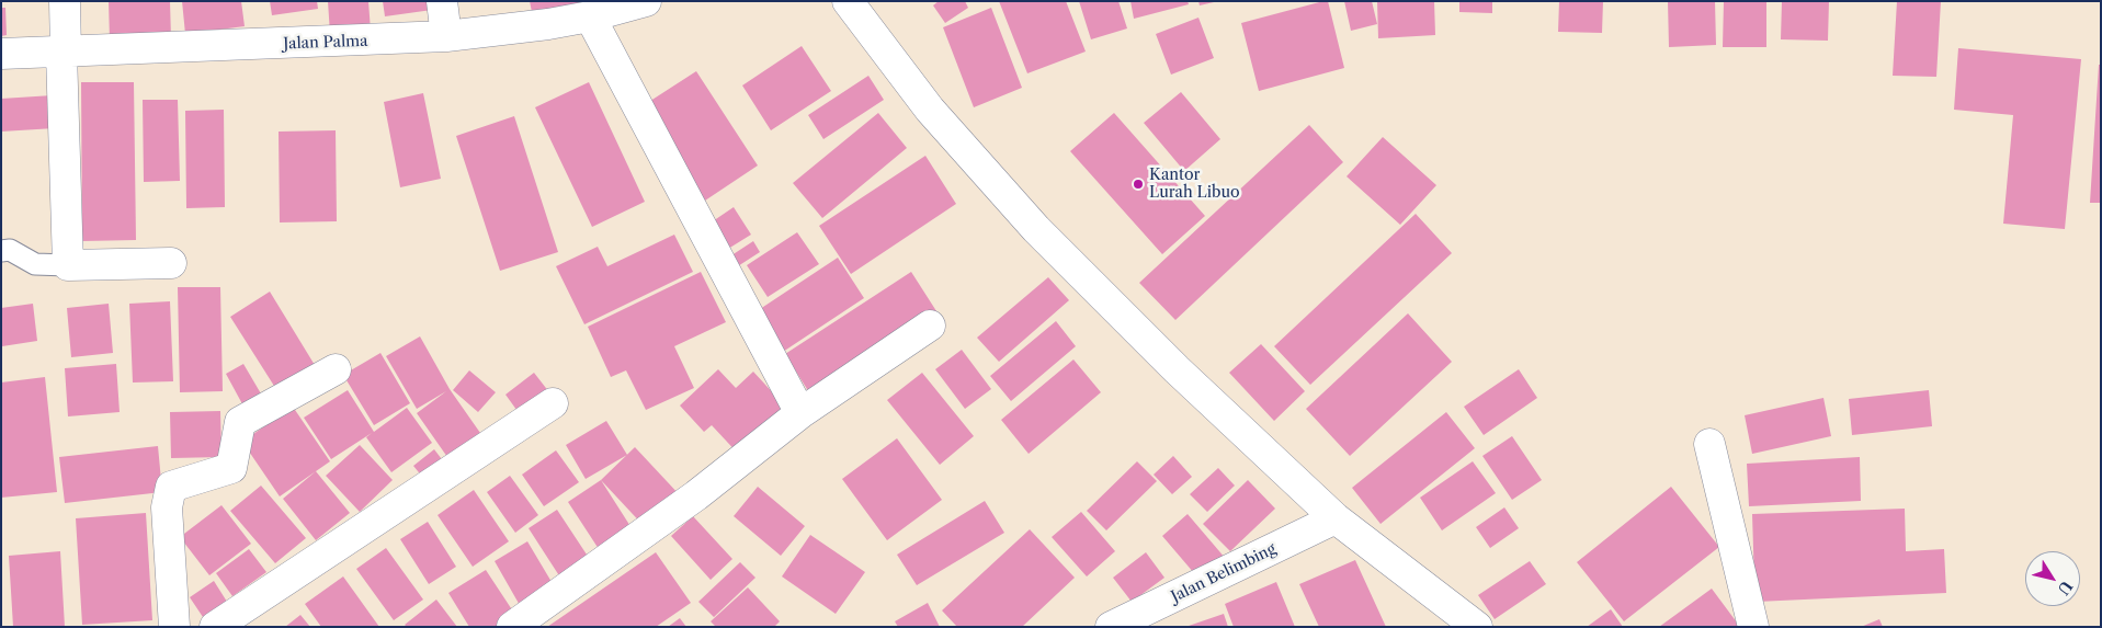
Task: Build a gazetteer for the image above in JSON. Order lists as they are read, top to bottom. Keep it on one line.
{"streets":{"street":["Jalan Palma","Jalan Belimbing"]},"places":["Kantor Lurah Libuo"],"north":"bottom right"}
